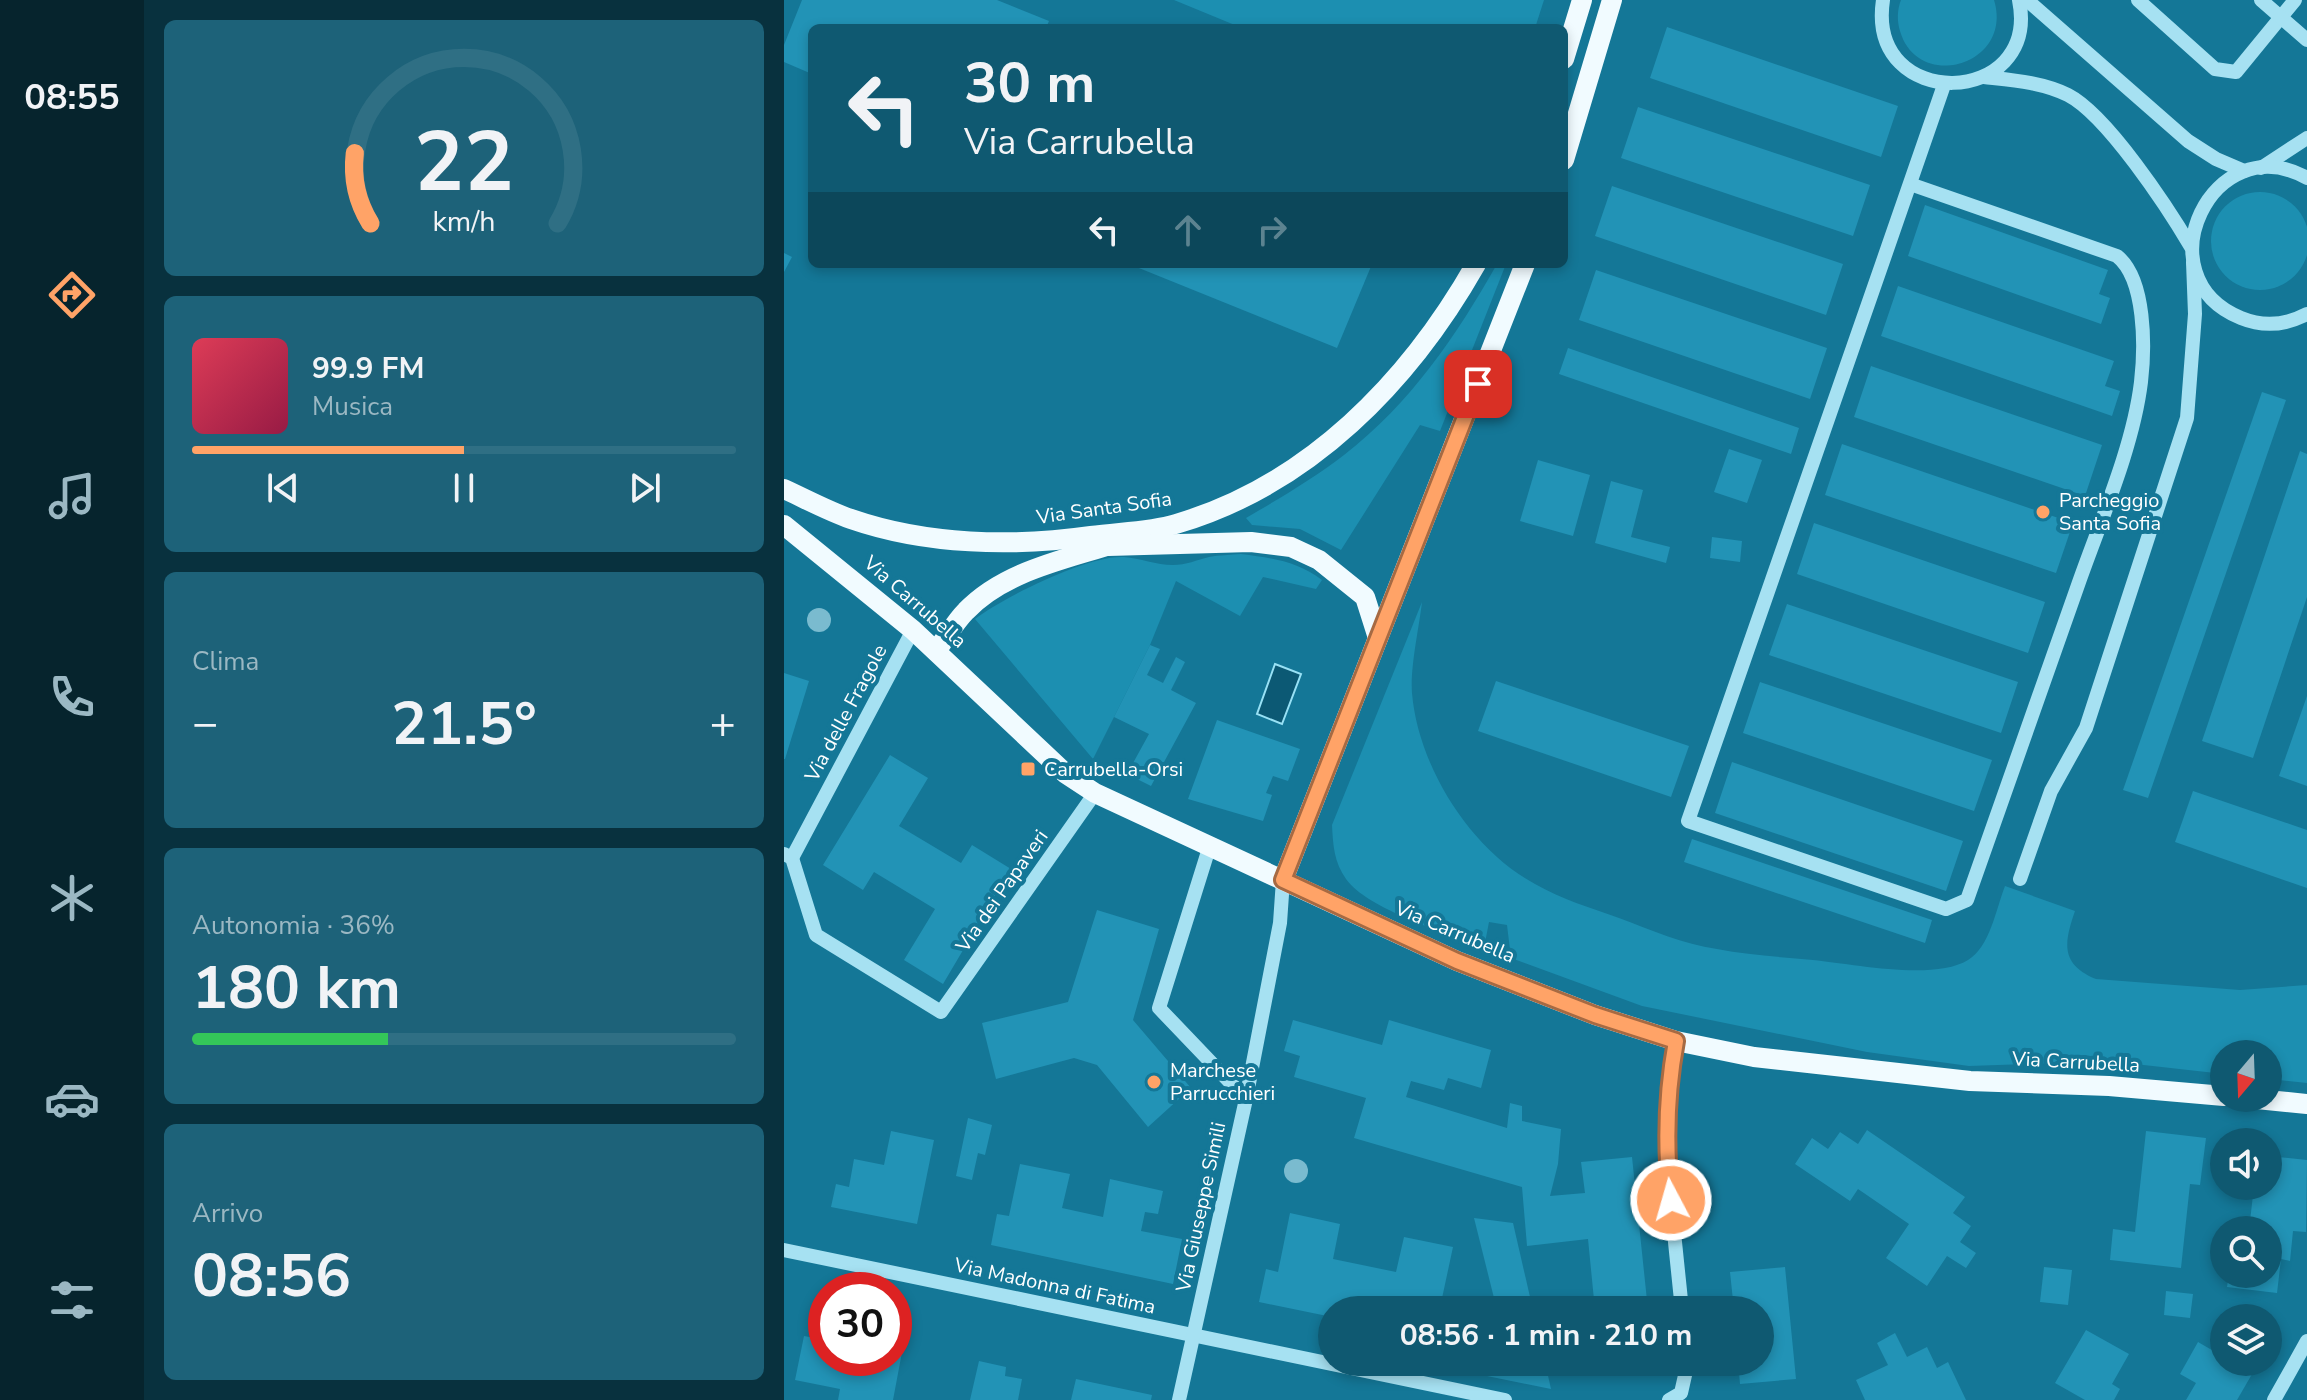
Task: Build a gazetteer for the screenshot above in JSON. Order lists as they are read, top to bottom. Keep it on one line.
{"streets":{"main road":["Via Santa Sofia","Via Carrubella"],"street":["Via delle Fragole","Via dei Papaveri","Via Giuseppe Simili","Via Madonna di Fatima"]},"crossings":[["Via Carrubella","Via delle Fragole"],["Via Carrubella","Via dei Papaveri"],["Via Carrubella","Via Giuseppe Simili"],["Via delle Fragole","Via dei Papaveri"],["Via Giuseppe Simili","Via Madonna di Fatima"]],"places":{"other":["Parcheggio Santa Sofia","Marchese Parrucchieri"],"transit":["Carrubella-Orsi"]},"north":"bottom","page":{"tabs":"08:55","turn":["30 m","Via Carrubella"],"song":["99.9 FM","Musica"],"tile":["Clima",["Autonomia · 36%","180 km"],["Arrivo","08:56"]],"heat":["−","21.5°","+"],"limit":"30","trip":"08:56 · 1 min · 210 m","gauge":["22","km/h"]}}
